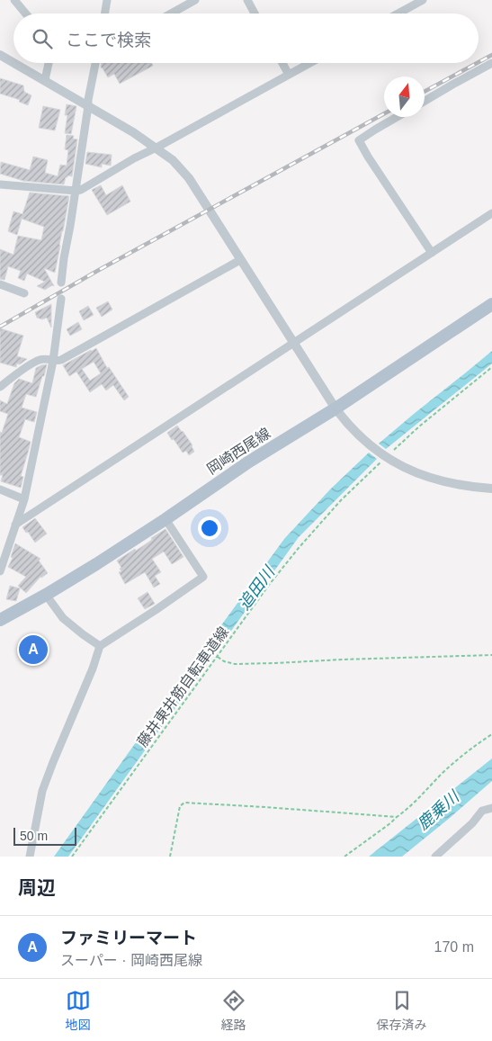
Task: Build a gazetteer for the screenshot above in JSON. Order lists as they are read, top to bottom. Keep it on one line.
{"streets":{"main road":["岡崎西尾線"],"path":["藤井東井筋自転車道線"]},"water":["追田川","鹿乗川"],"scale_bar":"50 m","north":"top","page":{"search":"ここで検索","pins":"A","scale":"50 m","heading":"周辺","list":[{"mark":"A","name":"ファミリーマート","note":"スーパー · 岡崎西尾線","value":"170 m"}],"nav":["地図","経路","保存済み"]}}
